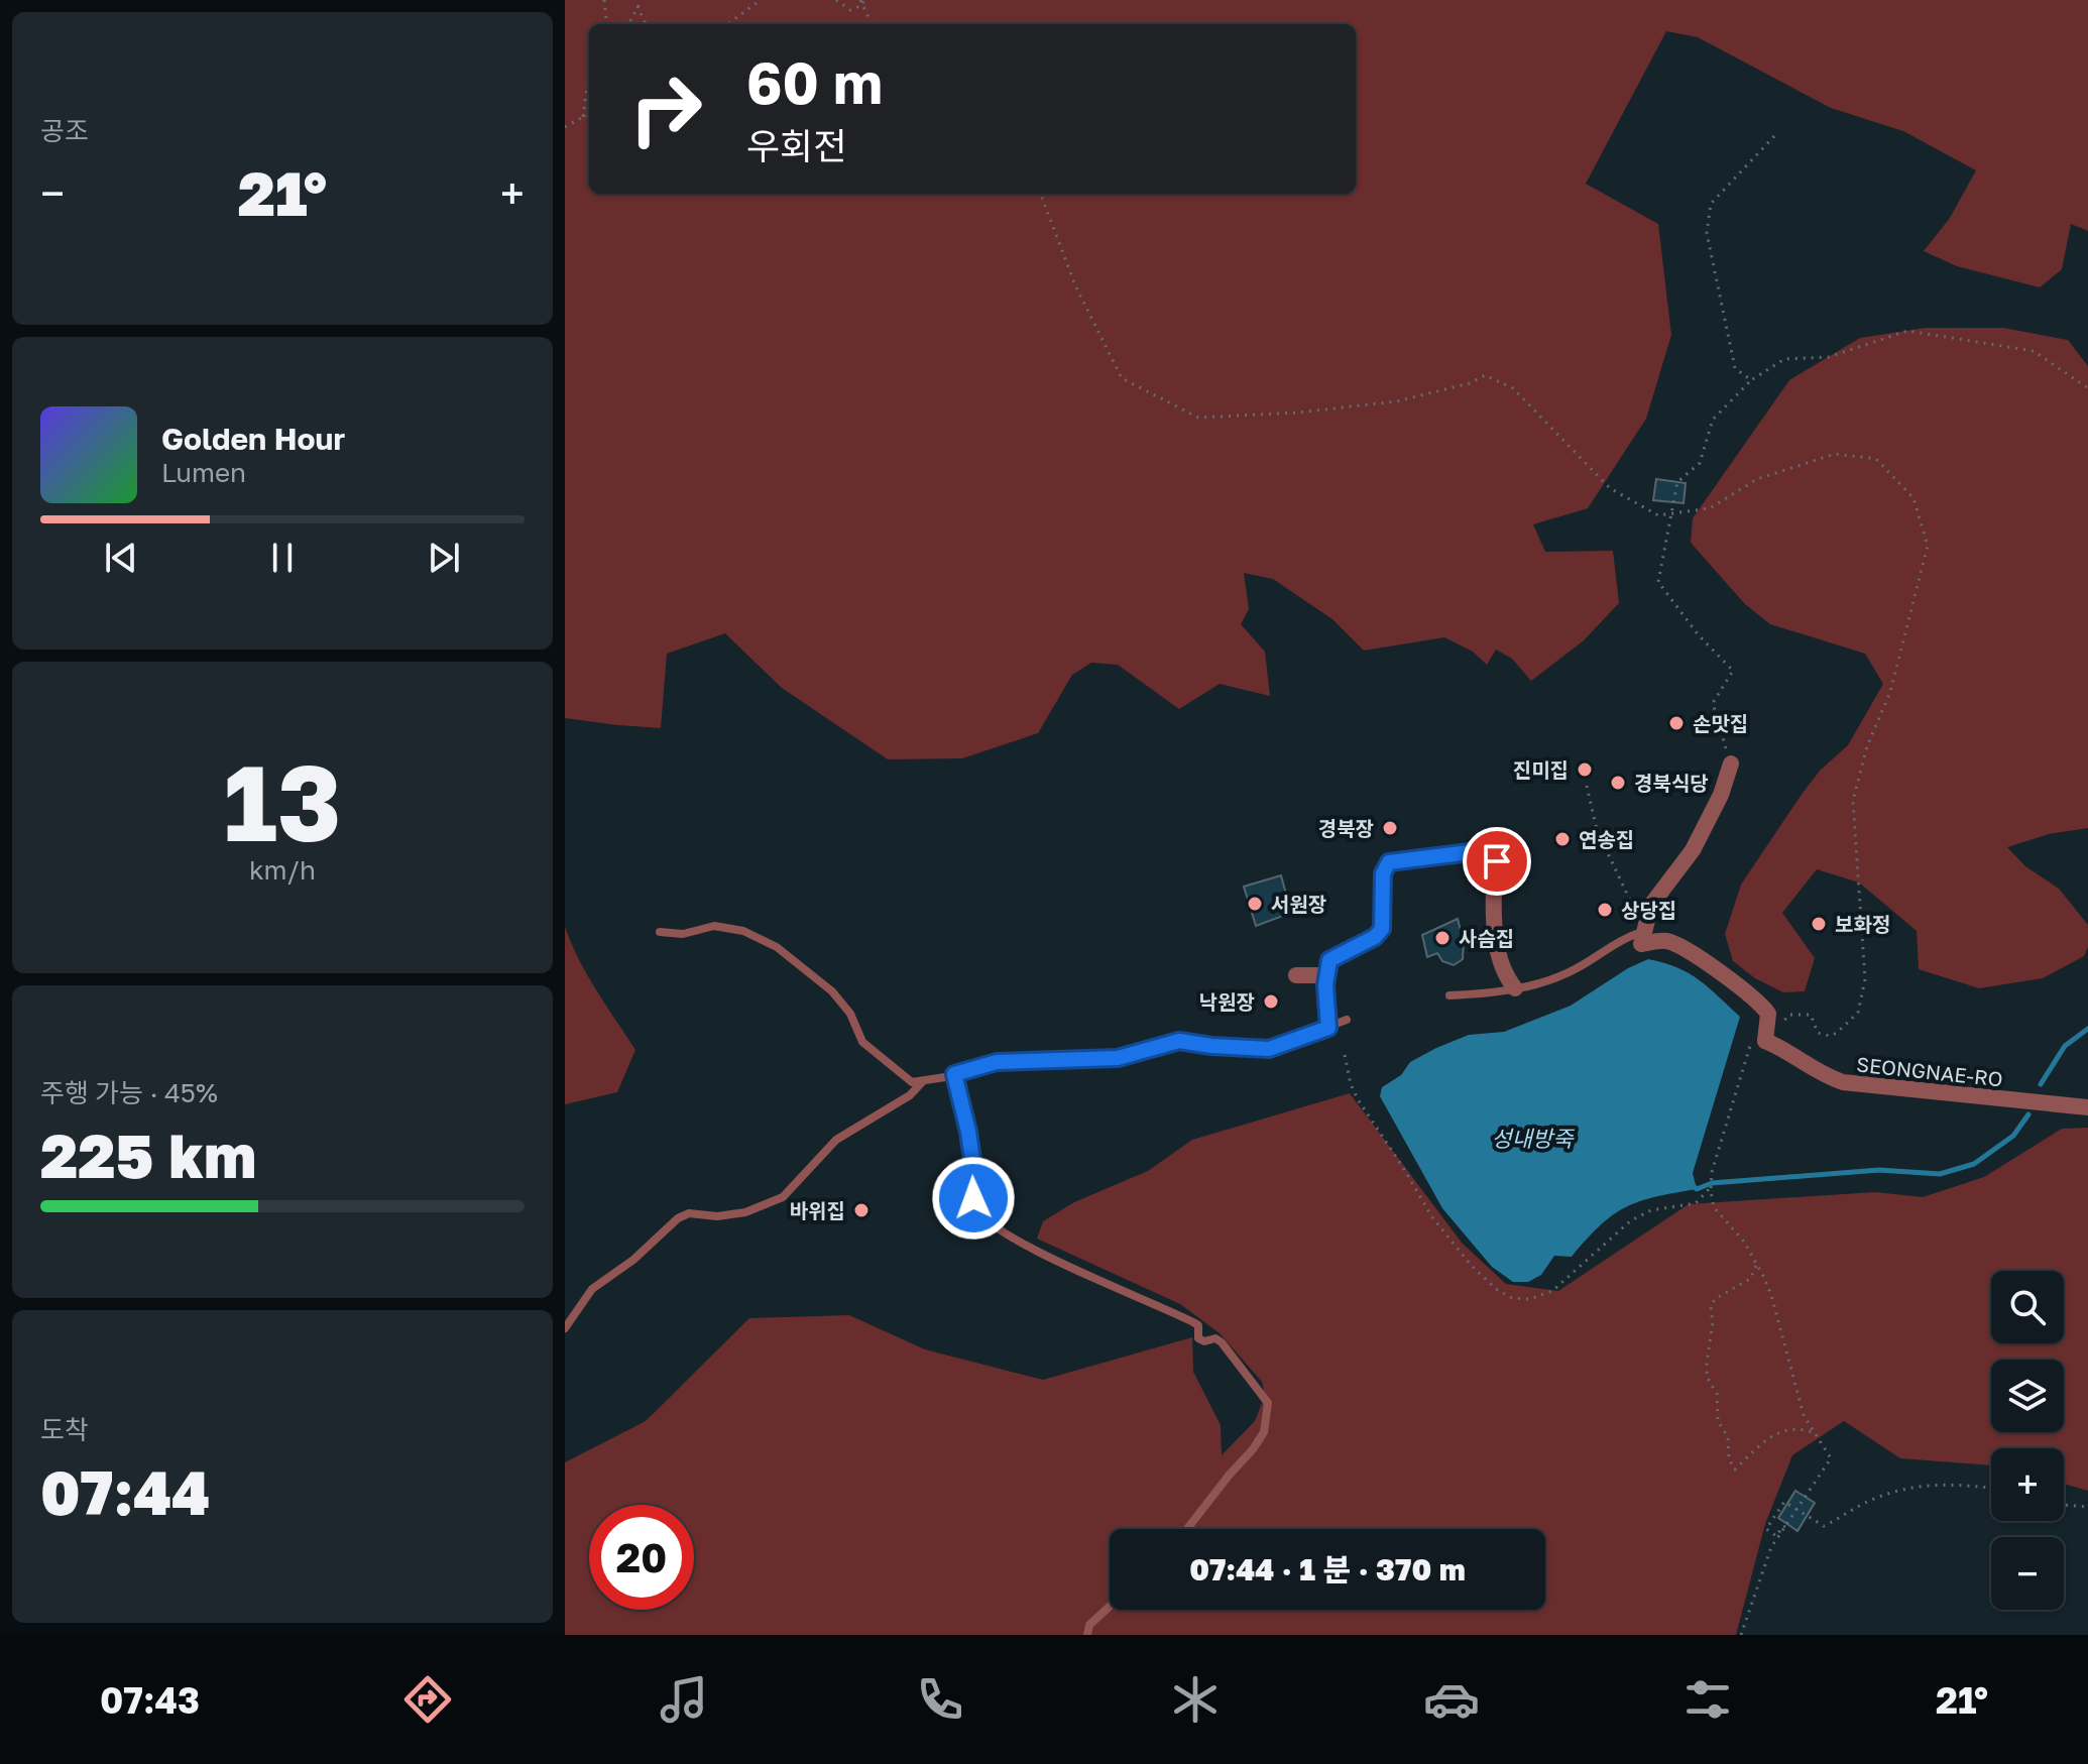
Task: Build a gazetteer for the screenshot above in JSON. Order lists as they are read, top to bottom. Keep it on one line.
{"streets":{"street":["SEONGNAE-RO"]},"water":["성내방죽"],"places":["손맛집","진미집","경북식당","경북장","연송집","서원장","상당집","보화정","사슴집","낙원장","바위집"],"page":{"tile":["공조",["13","km/h"],["주행 가능 · 45%","225 km"],["도착","07:44"]],"turn":["60 m","우회전"],"heat":["−","21°","+"],"song":["Golden Hour","Lumen"],"map_buttons":["+","−"],"limit":"20","trip":"07:44 · 1 분 · 370 m","tabs":["07:43","21°"]}}
